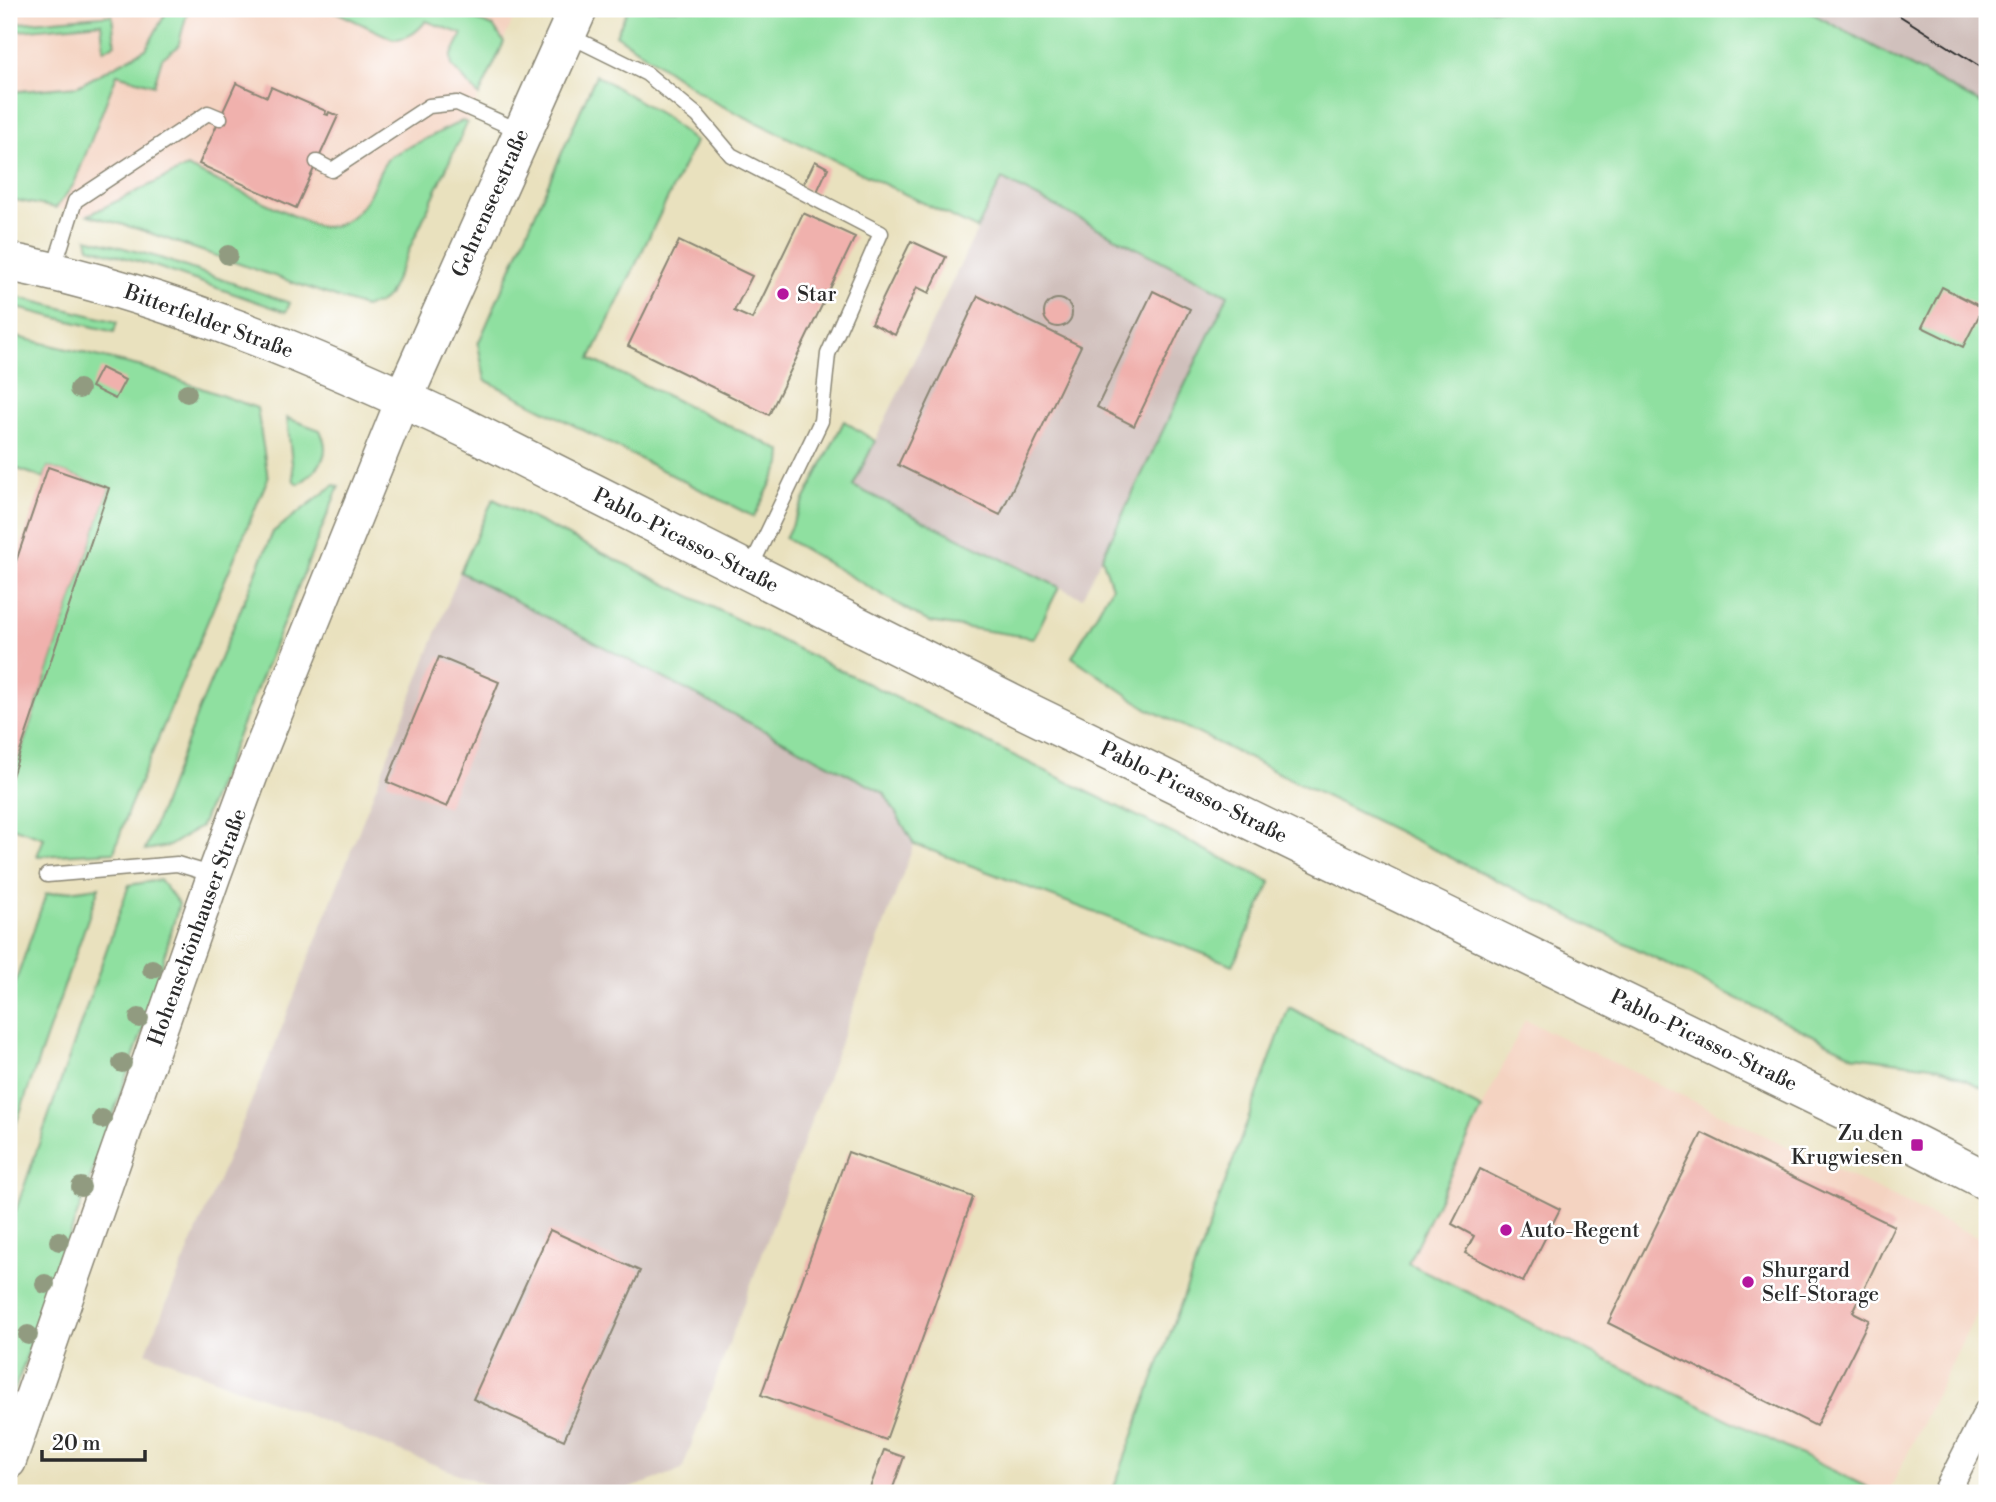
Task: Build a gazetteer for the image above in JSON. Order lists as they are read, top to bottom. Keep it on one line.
{"streets":{"main road":["Gehrenseestraße","Bitterfelder Straße","Pablo-Picasso-Straße"],"street":["Hohenschönhauser Straße"]},"crossings":[["Gehrenseestraße","Bitterfelder Straße"],["Gehrenseestraße","Pablo-Picasso-Straße"],["Gehrenseestraße","Hohenschönhauser Straße"],["Bitterfelder Straße","Pablo-Picasso-Straße"],["Bitterfelder Straße","Hohenschönhauser Straße"],["Pablo-Picasso-Straße","Hohenschönhauser Straße"]],"places":{"other":["Star","Auto-Regent","Shurgard Self-Storage"],"transit":["Zu den Krugwiesen"]},"scale_bar":"20 m"}
